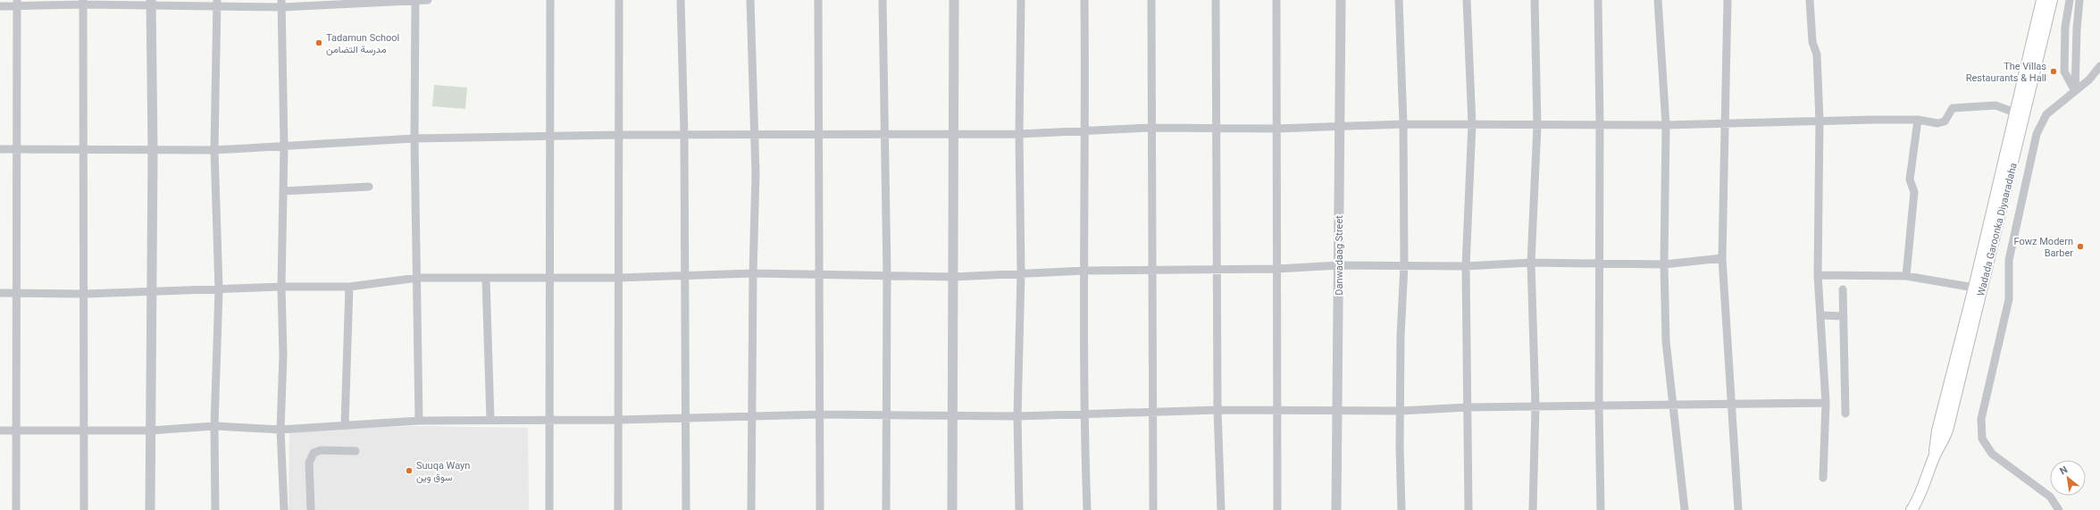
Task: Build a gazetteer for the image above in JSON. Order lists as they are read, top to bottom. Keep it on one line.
{"streets":{"main road":["Wadada Garoonka Diyaaradaha"],"street":["Danwadaag Street"]},"places":["Tadamun School مدرسة التضامن","The Villas Restaurants & Hall","Fowz Modern Barber","Suuqa Wayn سوق وين"],"north":"top left"}
